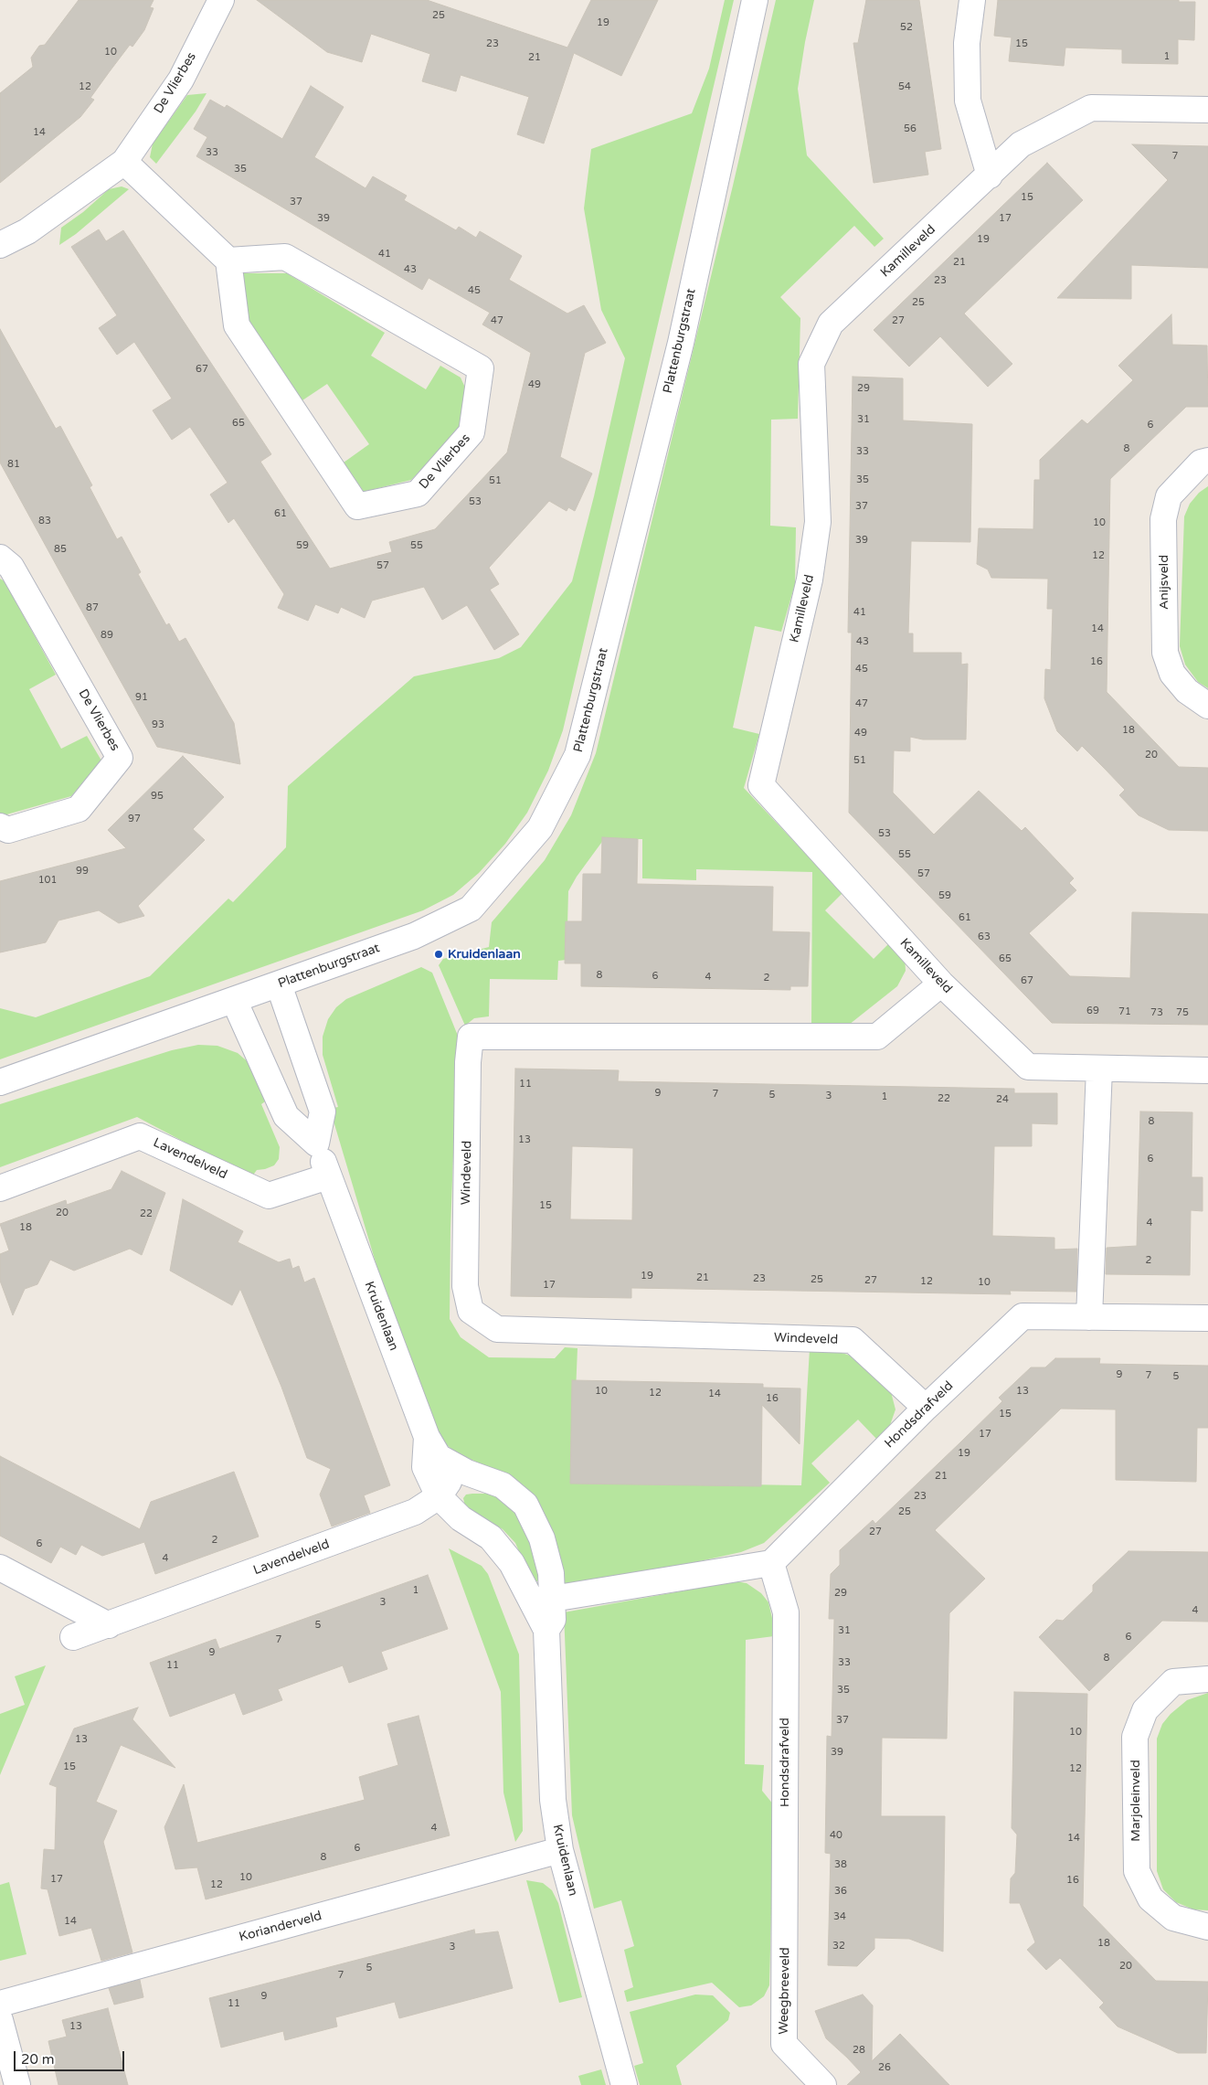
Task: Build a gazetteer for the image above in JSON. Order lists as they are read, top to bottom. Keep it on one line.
{"streets":{"street":["De Vlierbes","Kamilleveld","Plattenburgstraat","Anijsveld","Lavendelveld","Windeveld","Kruidenlaan","Hondsdrafveld","Marjoleinveld","Korianderveld","Weegbreeveld"]},"crossings":[["Kamilleveld","Windeveld"],["Plattenburgstraat","Kruidenlaan"],["Lavendelveld","Kruidenlaan"],["Windeveld","Hondsdrafveld"],["Kruidenlaan","Korianderveld"],["Hondsdrafveld","Weegbreeveld"]],"places":["Kruidenlaan"],"house_numbers":["25","19","52","23","15","10","1","21","12","54","56","14","33","7","35","15","37","39","17","19","41","21","43","23","45","25","47","27","67","49","29","31","65","6","8","33","81","35","51","53","37","61","83","10","39","59","55","85","12","57","87","41","14","89","43","16","45","91","47","93","18","49","20","51","95","97","53","55","99","57","101","59","61","63","65","8","6","4","2","67","69","71","73","75","11","9","7","5","3","1","22","24","8","13","6","15","20","22","4","18","2","19","21","23","25","27","12","10","17","9","7","5","10","13","12","14","16","15","17","19","21","23","25","27","2","6","4","1","29","3","4","5","31","6","7","9","8","33","11","35","37","10","13","39","15","12","4","40","14","6","8","38","10","17","16","12","36","34","14","18","32","3","20","5","7","9","11","13","28","26"],"scale_bar":"20 m"}
